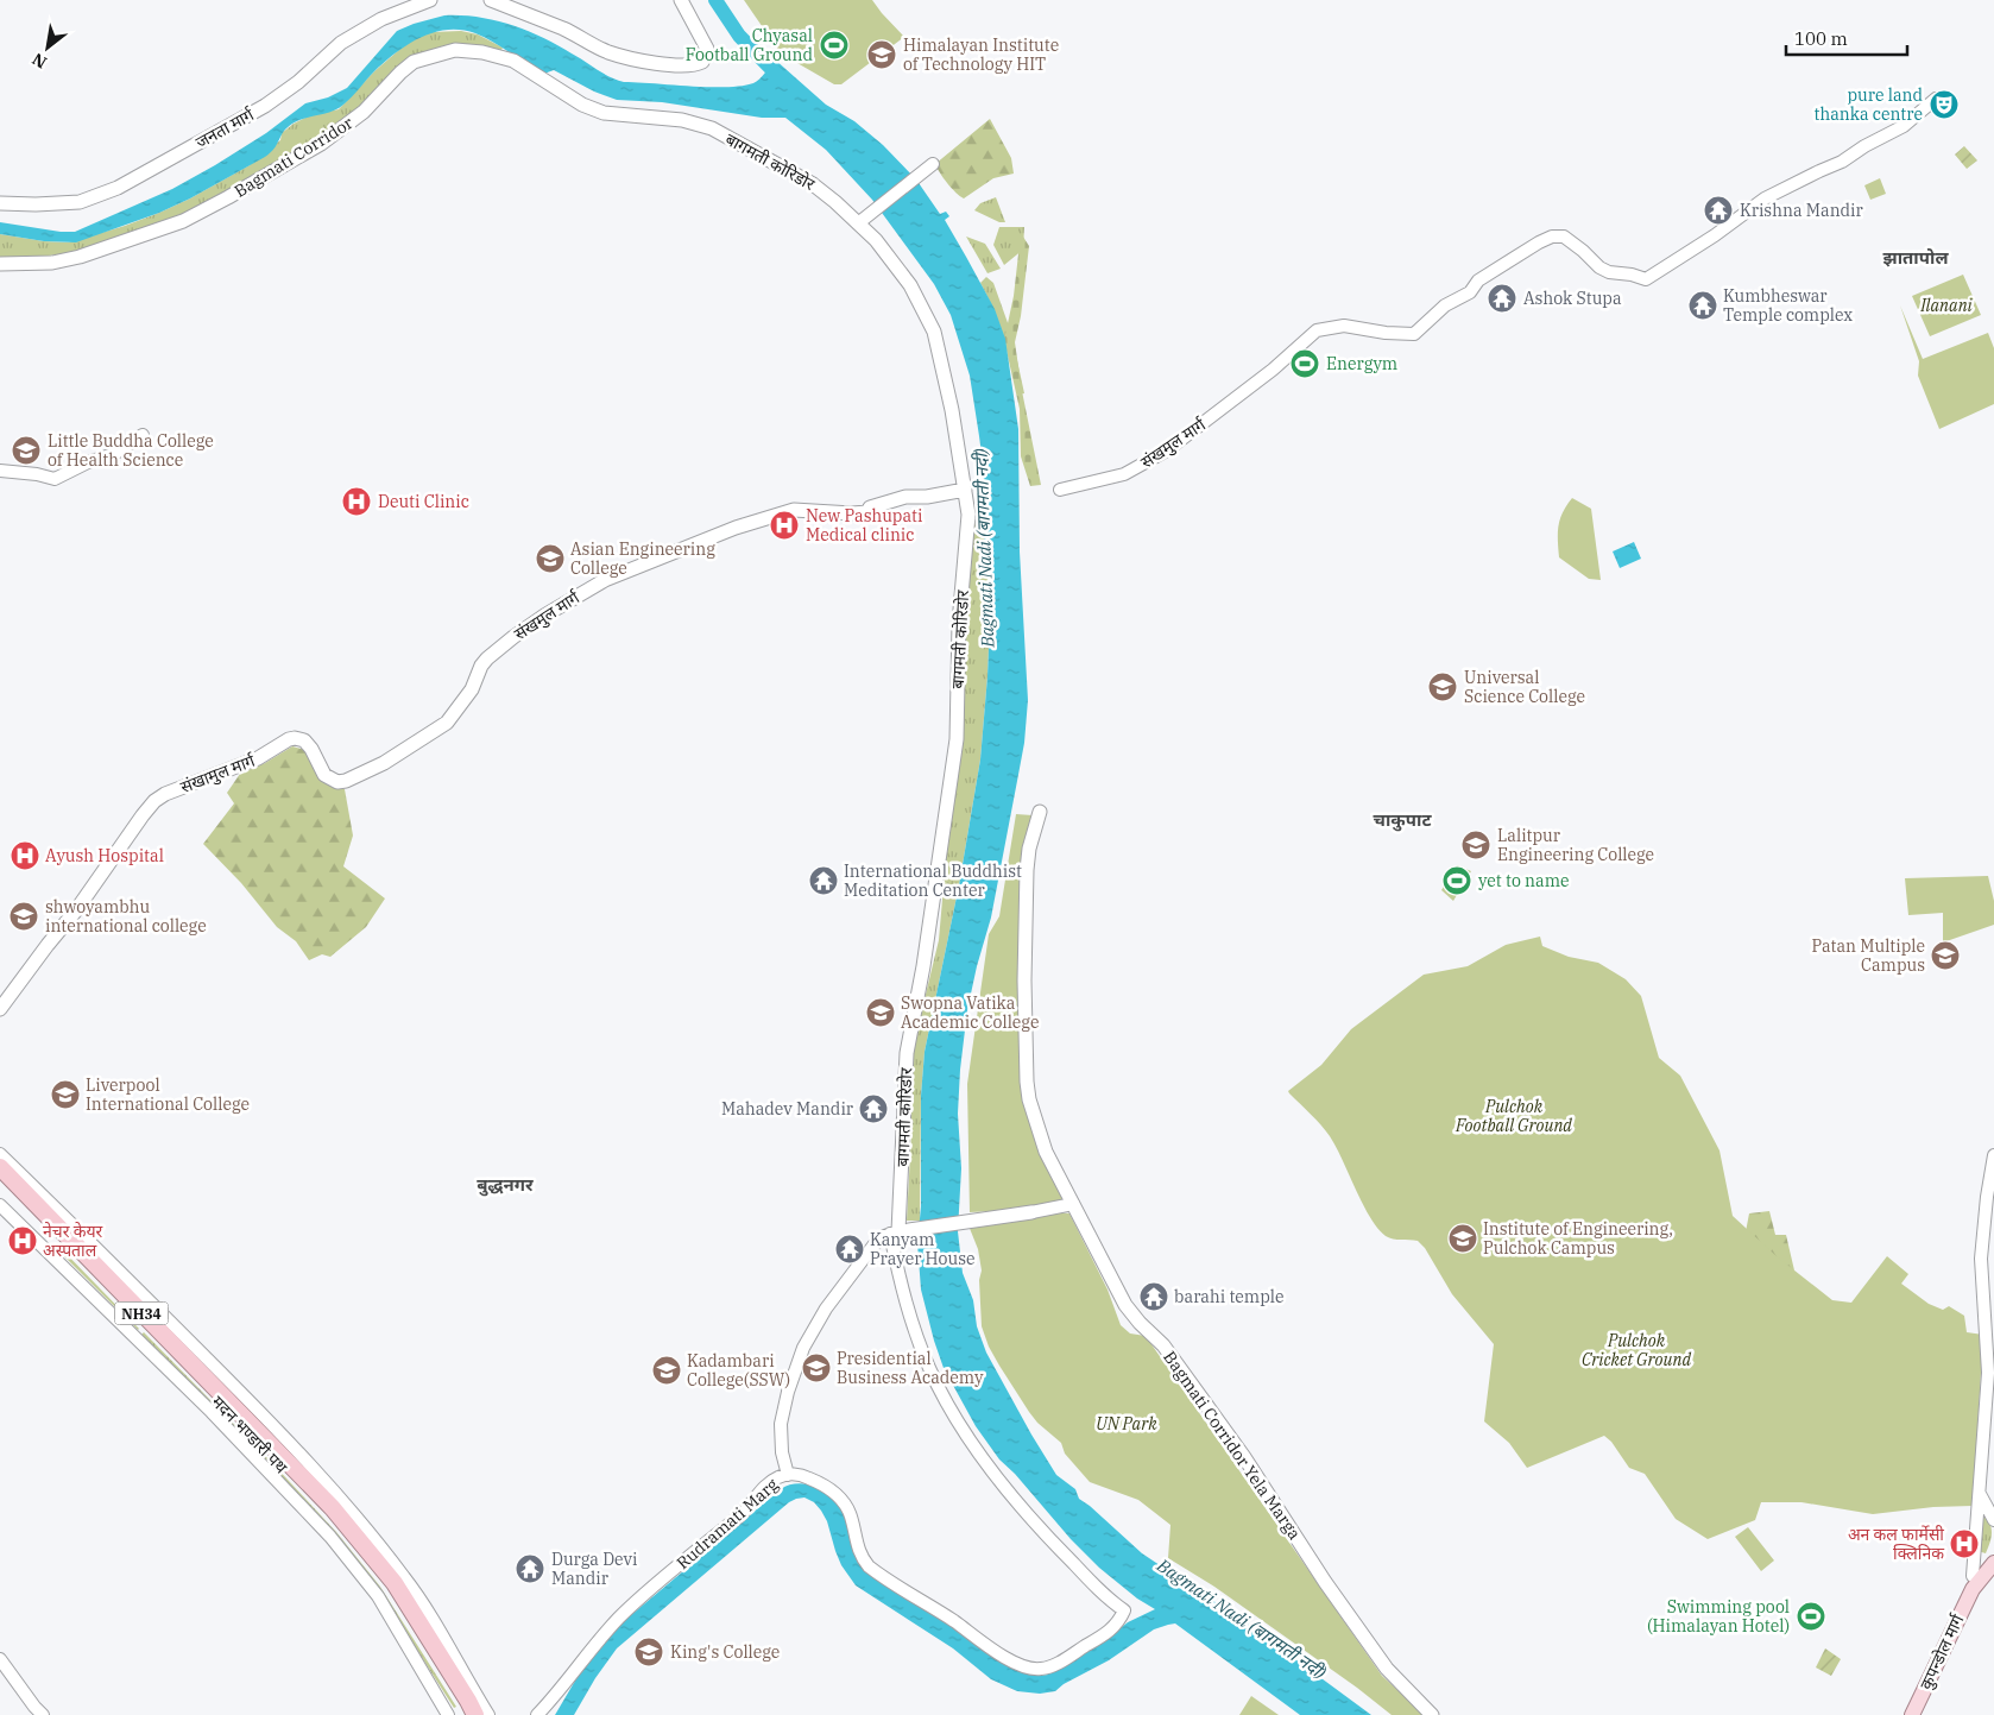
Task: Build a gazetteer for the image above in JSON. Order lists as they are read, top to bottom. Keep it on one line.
{"streets":{"highway":["NH34","मदन भण्डारी पथ"],"main road":["जनता मार्ग","Bagmati Corridor","बागमती कोरिडोर","संखमुल मार्ग","संखामुल मार्ग","Bagmati Corridor Yela Marga","कुपन्डोल मार्ग"],"street":["Rudramati Marg"]},"crossings":[["Bagmati Corridor","बागमती कोरिडोर"],["बागमती कोरिडोर","संखमुल मार्ग"],["बागमती कोरिडोर","Rudramati Marg"],["संखमुल मार्ग","संखामुल मार्ग"]],"districts":["झातापोल","चाकुपाट","बुद्धनगर"],"water":["Bagmati Nadi (बागमती नदी)"],"parks":["Ilanani","Pulchok Football Ground","Pulchok Cricket Ground","UN Park"],"places":{"sports":["Chyasal Football Ground","Energym","yet to name","Swimming pool (Himalayan Hotel)"],"school or university":["Himalayan Institute of Technology HIT","Little Buddha College of Health Science","Asian Engineering College","Universal Science College","Lalitpur Engineering College","shwoyambhu international college","Patan Multiple Campus","Swopna Vatika Academic College","Liverpool International College","Institute of Engineering, Pulchok Campus","Presidential Business Academy","Kadambari College(SSW)","King's College"],"theatre":["pure land thanka centre"],"temple":["Krishna Mandir","Ashok Stupa","Kumbheswar Temple complex","International Buddhist Meditation Center","Mahadev Mandir","Kanyam Prayer House","barahi temple","Durga Devi Mandir"],"hospital":["Deuti Clinic","New Pashupati Medical clinic","Ayush Hospital","नेचर केयर अस्पताल","अन कल फार्मेसी क्लिनिक"]},"scale_bar":"100 m","north":"bottom left"}
